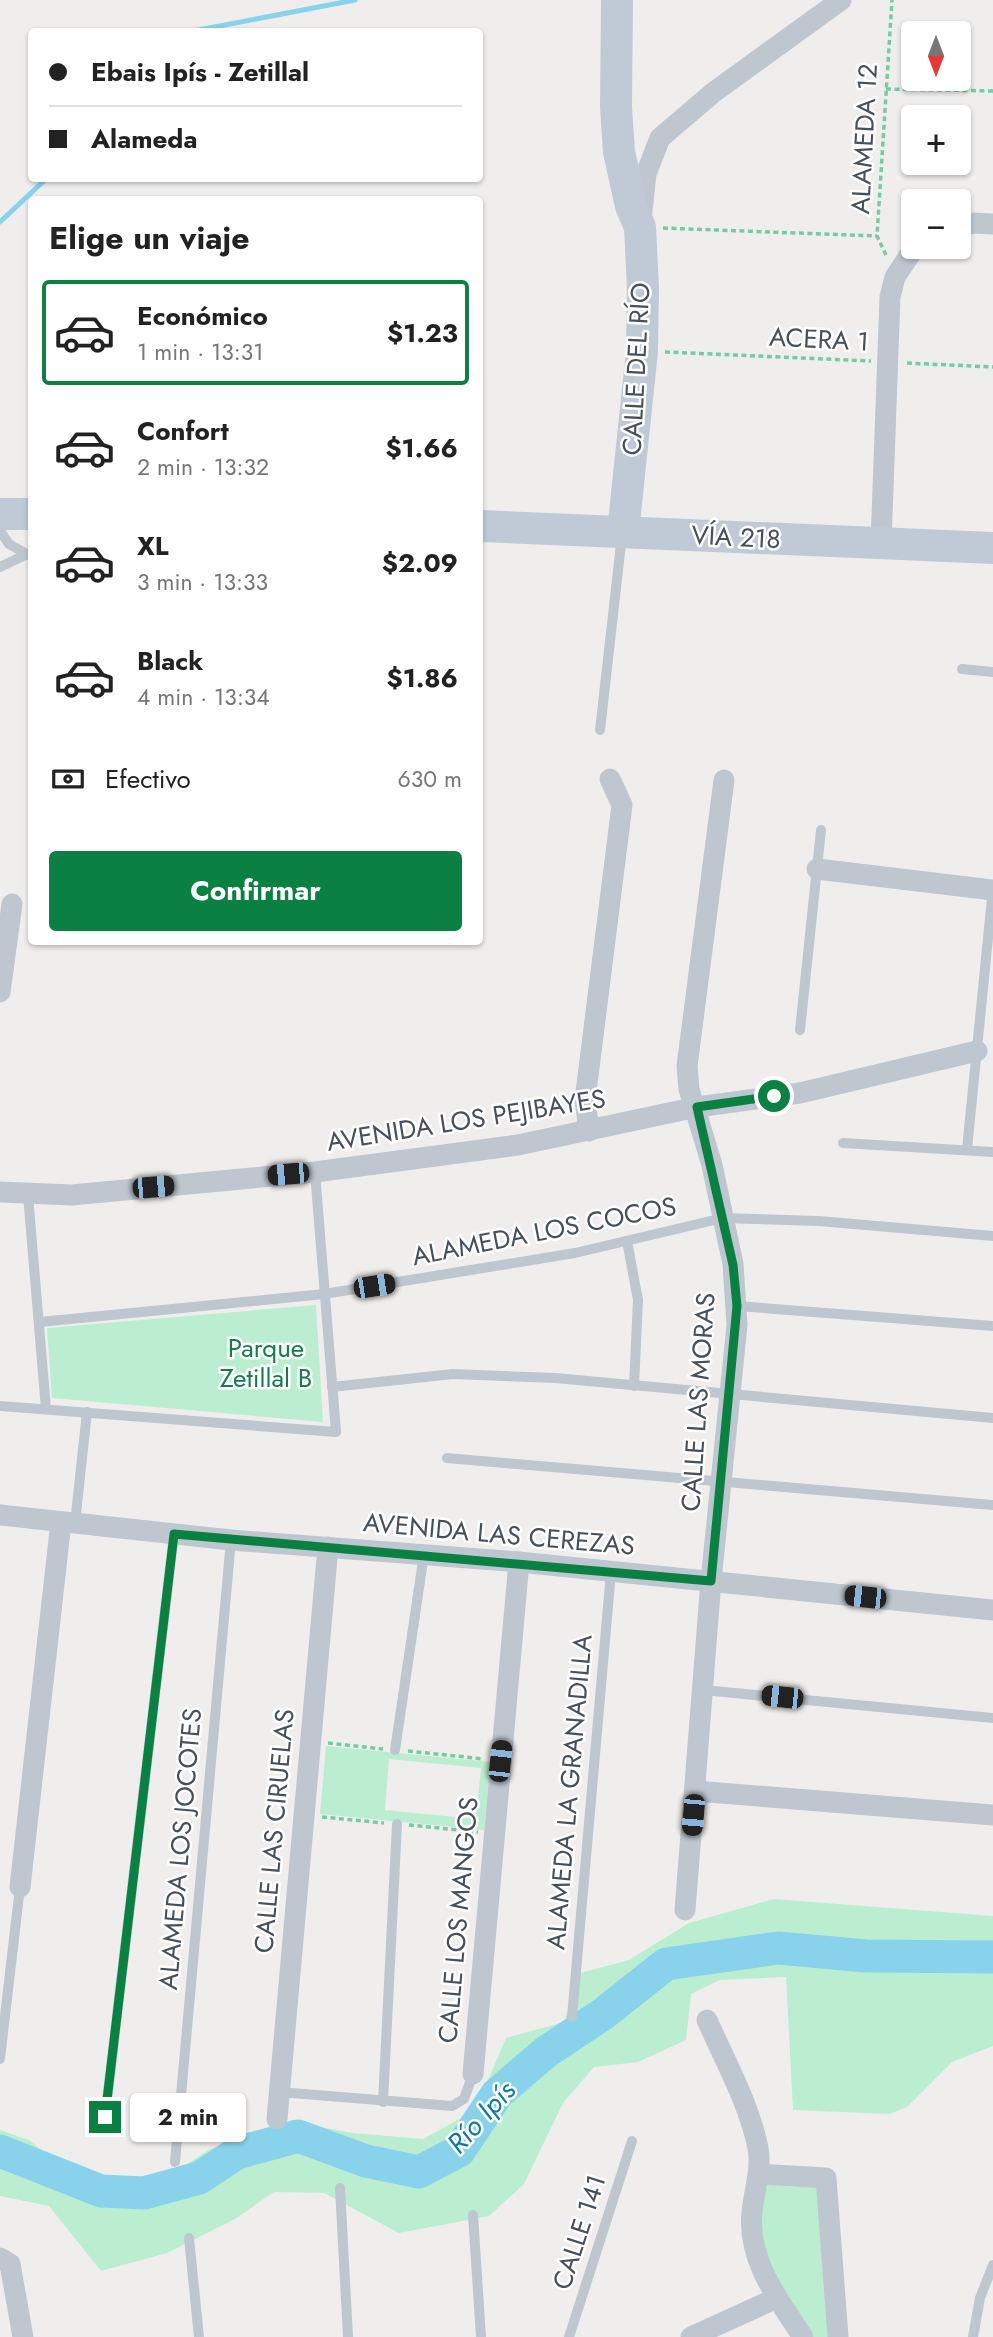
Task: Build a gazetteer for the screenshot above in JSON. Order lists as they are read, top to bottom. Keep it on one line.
{"streets":{"main road":["CALLE DEL RÍO","VÍA 218"],"street":["AVENIDA LOS PEJIBAYES","CALLE LAS MORAS","AVENIDA LAS CEREZAS","CALLE LAS CIRUELAS","CALLE LOS MANGOS"],"lane":["ALAMEDA LOS COCOS","ALAMEDA LA GRANADILLA","ALAMEDA LOS JOCOTES","CALLE 141"],"path":["ALAMEDA 12","ACERA 1"]},"crossings":[["ACERA 1","CALLE DEL RÍO"],["CALLE DEL RÍO","VÍA 218"],["AVENIDA LOS PEJIBAYES","CALLE LAS MORAS"],["ALAMEDA LOS COCOS","CALLE LAS MORAS"],["CALLE LAS MORAS","AVENIDA LAS CEREZAS"],["AVENIDA LAS CEREZAS","ALAMEDA LA GRANADILLA"],["AVENIDA LAS CEREZAS","CALLE LAS CIRUELAS"],["AVENIDA LAS CEREZAS","ALAMEDA LOS JOCOTES"],["AVENIDA LAS CEREZAS","CALLE LOS MANGOS"]],"water":["Río Ipís"],"parks":["Parque Zetillal B"],"north":"bottom","page":{"map_buttons":["+","−"],"banner":["Ebais Ipís - Zetillal","Alameda"],"heading":"Elige un viaje","list":[{"name":"Económico","note":"1 min · 13:31","value":"$1.23"},{"name":"Confort","note":"2 min · 13:32","value":"$1.66"},{"name":"XL","note":"3 min · 13:33","value":"$2.09"},{"name":"Black","note":"4 min · 13:34","value":"$1.86"}],"pay":["Efectivo","630 m"],"buttons":"Confirmar","bubble":"2 min"}}
